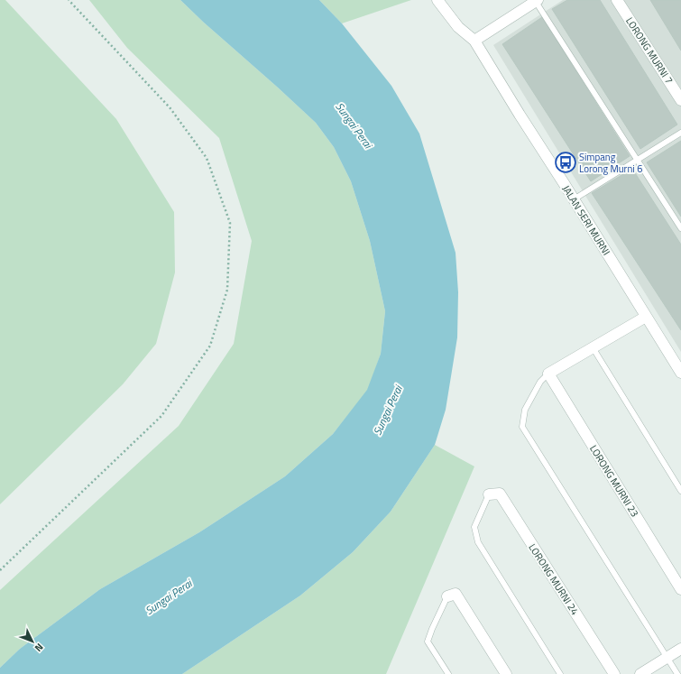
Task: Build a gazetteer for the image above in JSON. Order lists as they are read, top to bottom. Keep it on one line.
{"streets":{"street":["LORONG MURNI 7","JALAN SERI MURNI","LORONG MURNI 23","LORONG MURNI 24"]},"water":["Sungai Perai"],"places":{"bus stop":["Simpang Lorong Murni 6"]},"north":"bottom right"}
